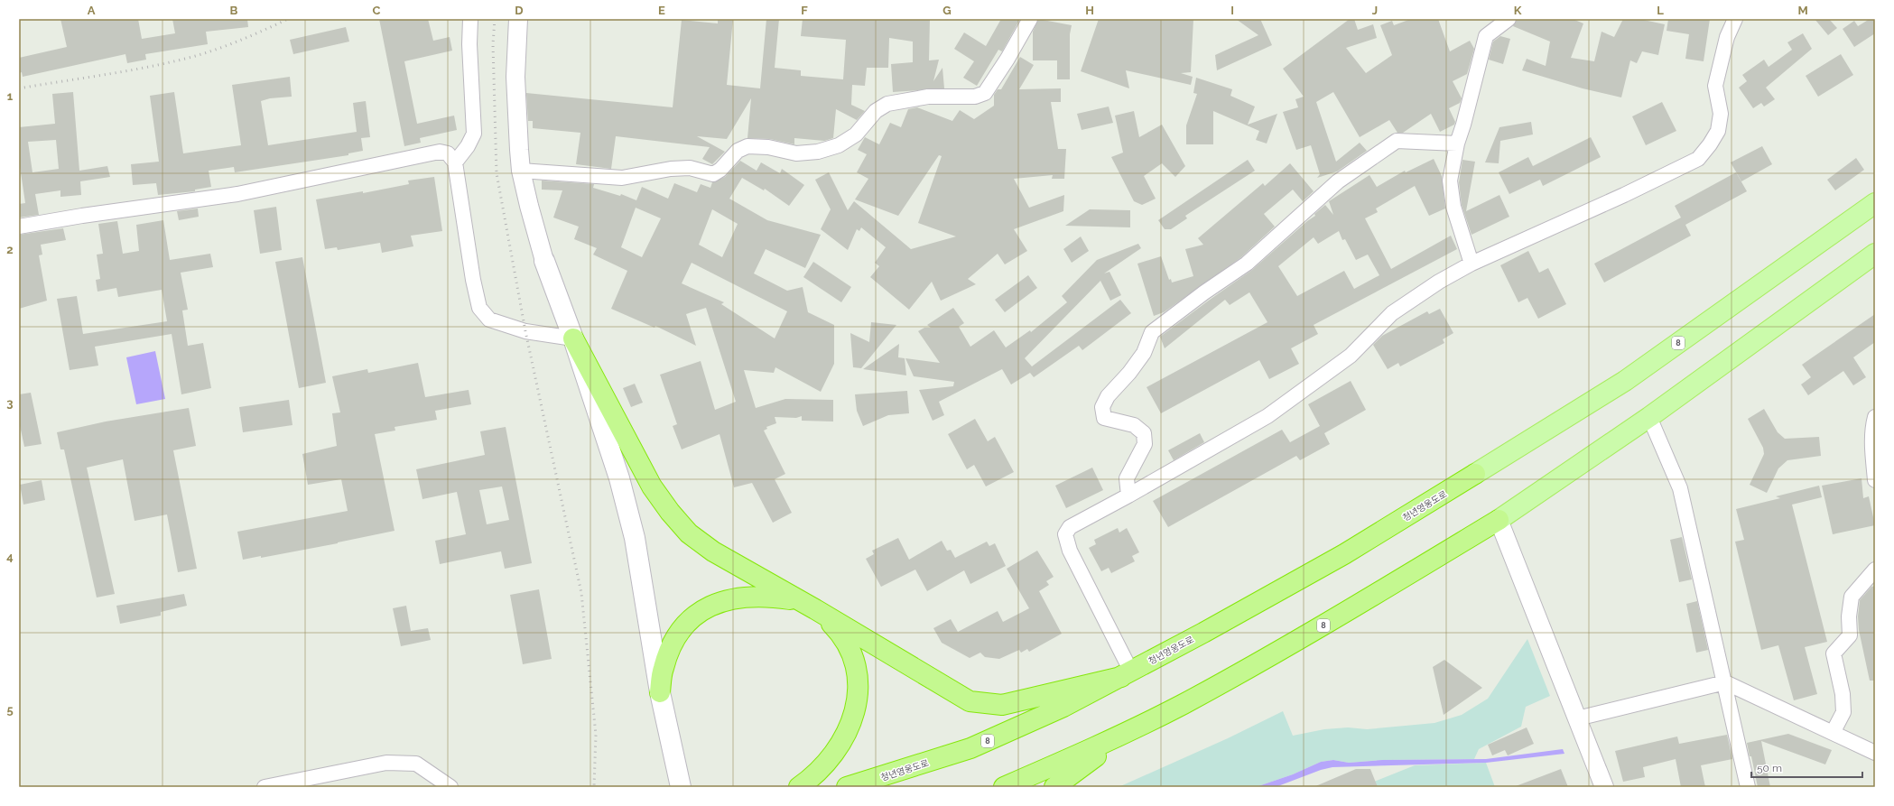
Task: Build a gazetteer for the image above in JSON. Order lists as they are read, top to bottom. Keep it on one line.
{"streets":{"highway":["8","청년영웅도로"]},"crossings":[["8","청년영웅도로"]],"scale_bar":"50 m","grid":{"columns":["A","B","C","D","E","F","G","H","I","J","K","L","M"],"rows":["1","2","3","4","5"]}}
